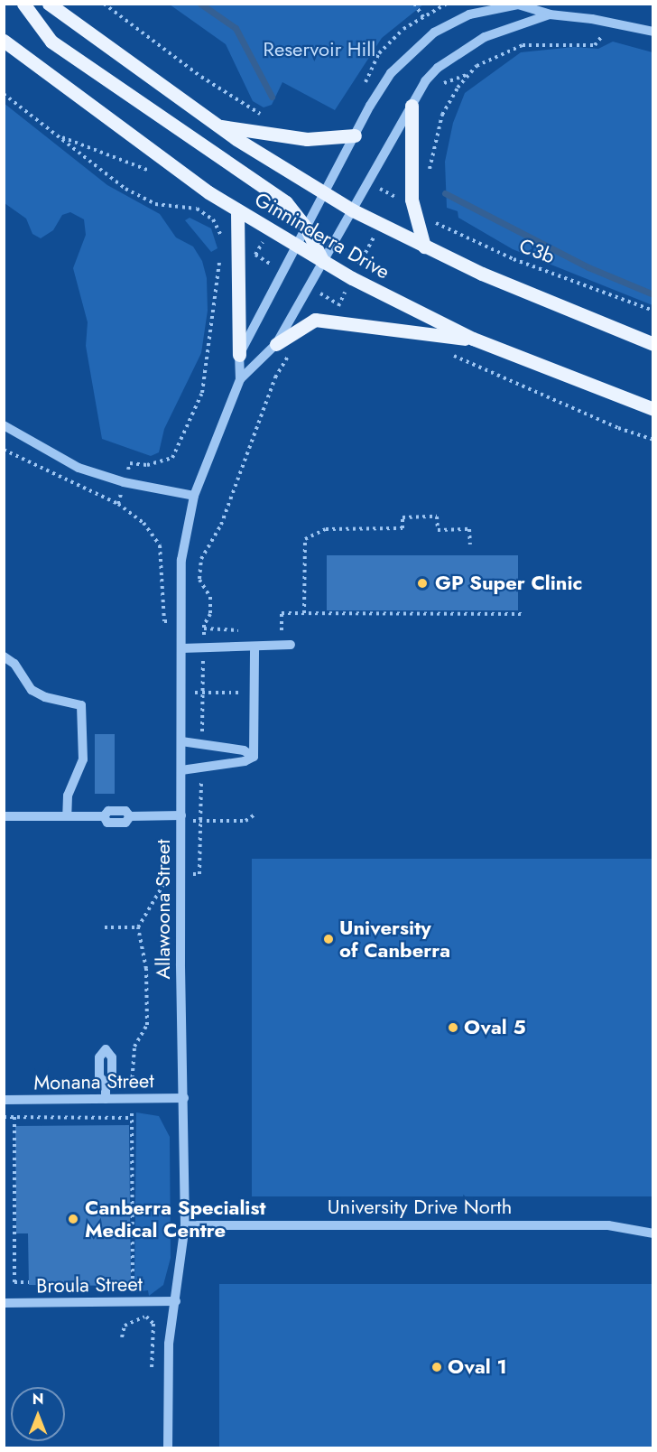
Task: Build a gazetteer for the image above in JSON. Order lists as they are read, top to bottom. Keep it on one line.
{"streets":{"main road":["Ginninderra Drive"],"street":["Allawoona Street","Monana Street","University Drive North","Broula Street"],"path":["C3b"]},"crossings":[["Ginninderra Drive","Allawoona Street"],["Allawoona Street","Monana Street"],["Allawoona Street","University Drive North"],["Allawoona Street","Broula Street"]],"parks":["Reservoir Hill"],"places":["GP Super Clinic","University of Canberra","Oval 5","Canberra Specialist Medical Centre","Oval 1"],"north":"top"}
